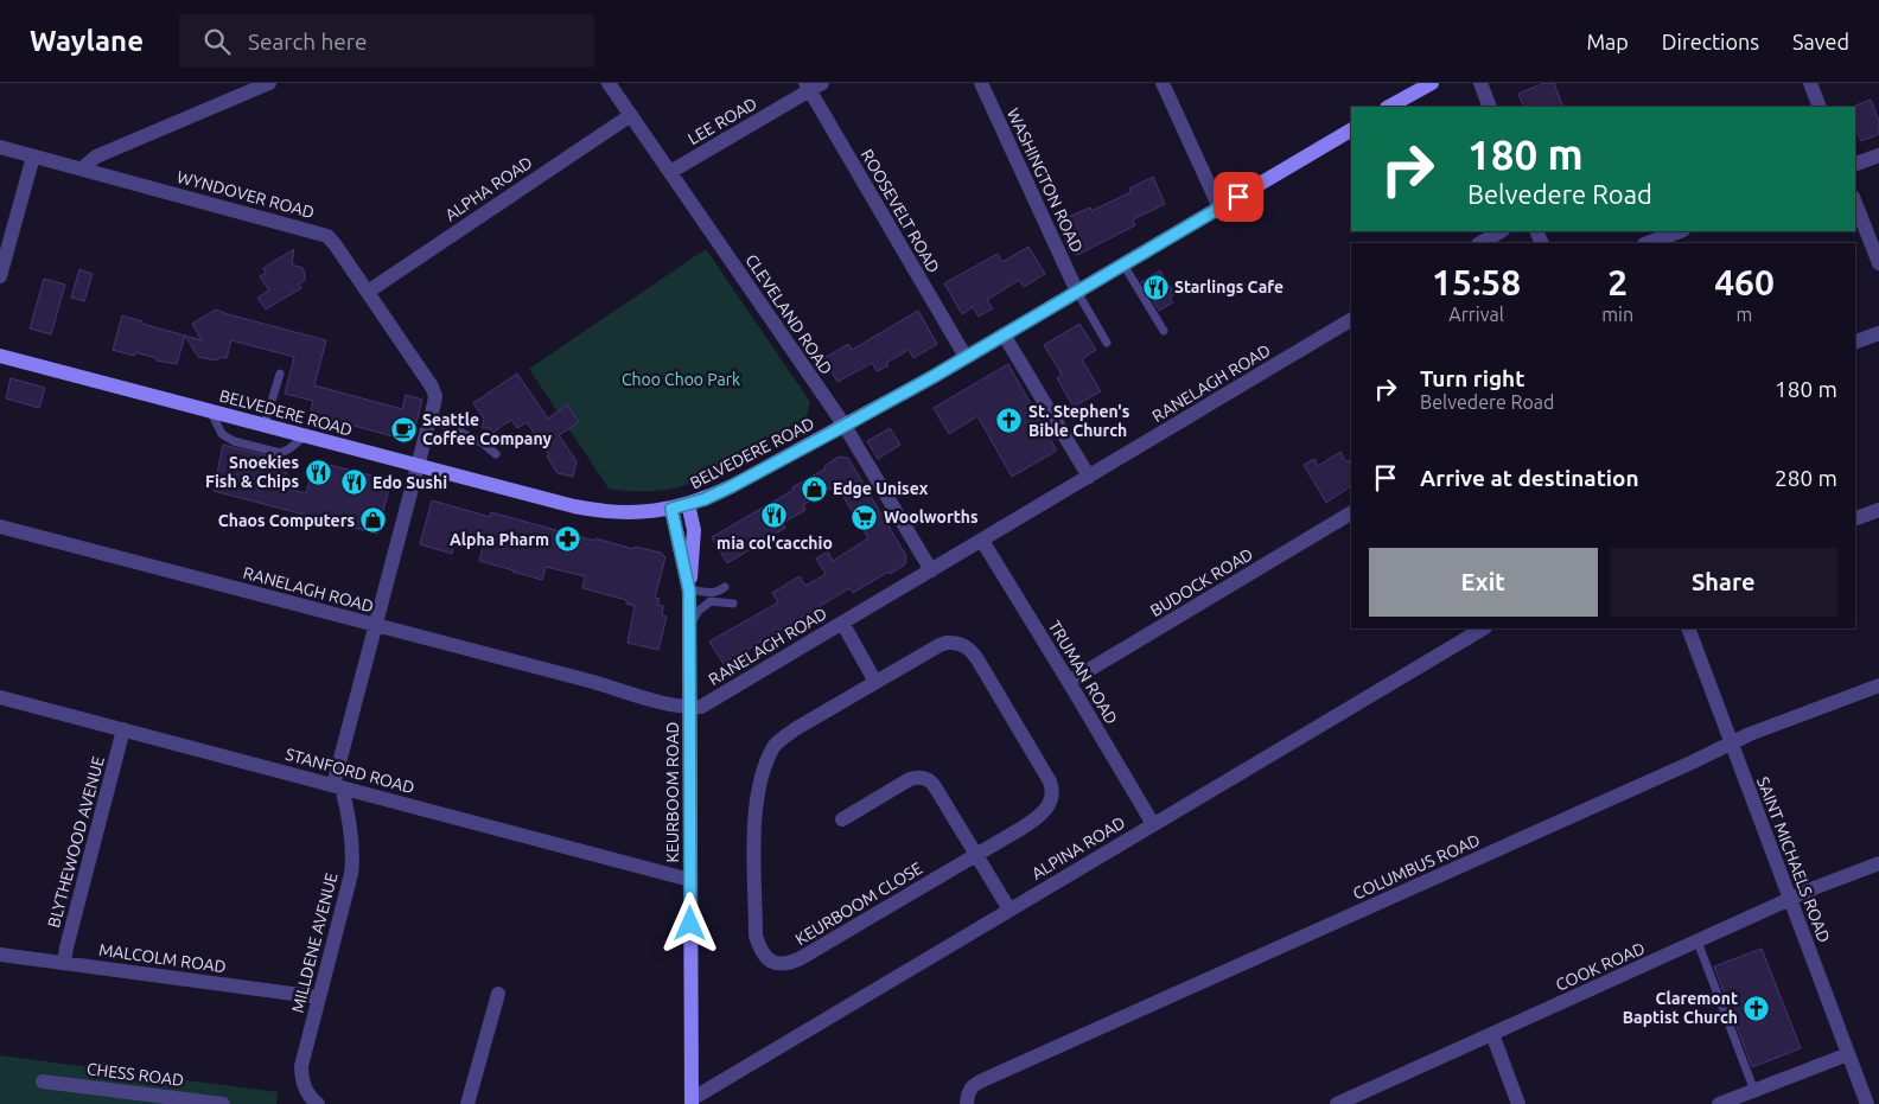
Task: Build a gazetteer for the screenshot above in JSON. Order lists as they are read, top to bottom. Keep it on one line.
{"streets":{"main road":["BELVEDERE ROAD","KEURBOOM ROAD"],"street":["LEE ROAD","WASHINGTON ROAD","ALPHA ROAD","WYNDOVER ROAD","ROOSEVELT ROAD","CLEVELAND ROAD","RANELAGH ROAD","BUDOCK ROAD","TRUMAN ROAD","STANFORD ROAD","BLYTHEWOOD AVENUE","ALPINA ROAD","SAINT MICHAELS ROAD","COLUMBUS ROAD","KEURBOOM CLOSE","MILLDENE AVENUE","MALCOLM ROAD","COOK ROAD","CHESS ROAD"]},"crossings":[["LEE ROAD","ROOSEVELT ROAD"],["LEE ROAD","CLEVELAND ROAD"],["WASHINGTON ROAD","BELVEDERE ROAD"],["ALPHA ROAD","WYNDOVER ROAD"],["ALPHA ROAD","CLEVELAND ROAD"],["WYNDOVER ROAD","BELVEDERE ROAD"],["WYNDOVER ROAD","MILLDENE AVENUE"],["ROOSEVELT ROAD","BELVEDERE ROAD"],["CLEVELAND ROAD","RANELAGH ROAD"],["CLEVELAND ROAD","BELVEDERE ROAD"],["RANELAGH ROAD","TRUMAN ROAD"],["RANELAGH ROAD","KEURBOOM ROAD"],["RANELAGH ROAD","MILLDENE AVENUE"],["BELVEDERE ROAD","KEURBOOM ROAD"],["BELVEDERE ROAD","MILLDENE AVENUE"],["BUDOCK ROAD","TRUMAN ROAD"],["TRUMAN ROAD","ALPINA ROAD"],["STANFORD ROAD","KEURBOOM ROAD"],["STANFORD ROAD","BLYTHEWOOD AVENUE"],["STANFORD ROAD","MILLDENE AVENUE"],["KEURBOOM ROAD","ALPINA ROAD"],["BLYTHEWOOD AVENUE","MALCOLM ROAD"],["SAINT MICHAELS ROAD","COLUMBUS ROAD"],["SAINT MICHAELS ROAD","COOK ROAD"],["MILLDENE AVENUE","MALCOLM ROAD"]],"parks":["Choo Choo Park"],"places":{"restaurant":["Starlings Cafe","Snoekies Fish & Chips","Edo Sushi","mia col'cacchio"],"church":["St. Stephen's Bible Church","Claremont Baptist Church"],"cafe":["Seattle Coffee Company"],"shop":["Edge Unisex","Chaos Computers"],"supermarket":["Woolworths"],"pharmacy":["Alpha Pharm"]},"page":{"header":"Waylane","search":"Search here","nav":["Map","Directions","Saved"],"turn":["180 m","Belvedere Road"],"eta":["15:58","Arrival","2","min","460","m"],"list":[{"name":"Turn right","note":"Belvedere Road","value":"180 m"},{"name":"Arrive at destination","value":"280 m"}],"buttons":["Exit","Share"]}}
